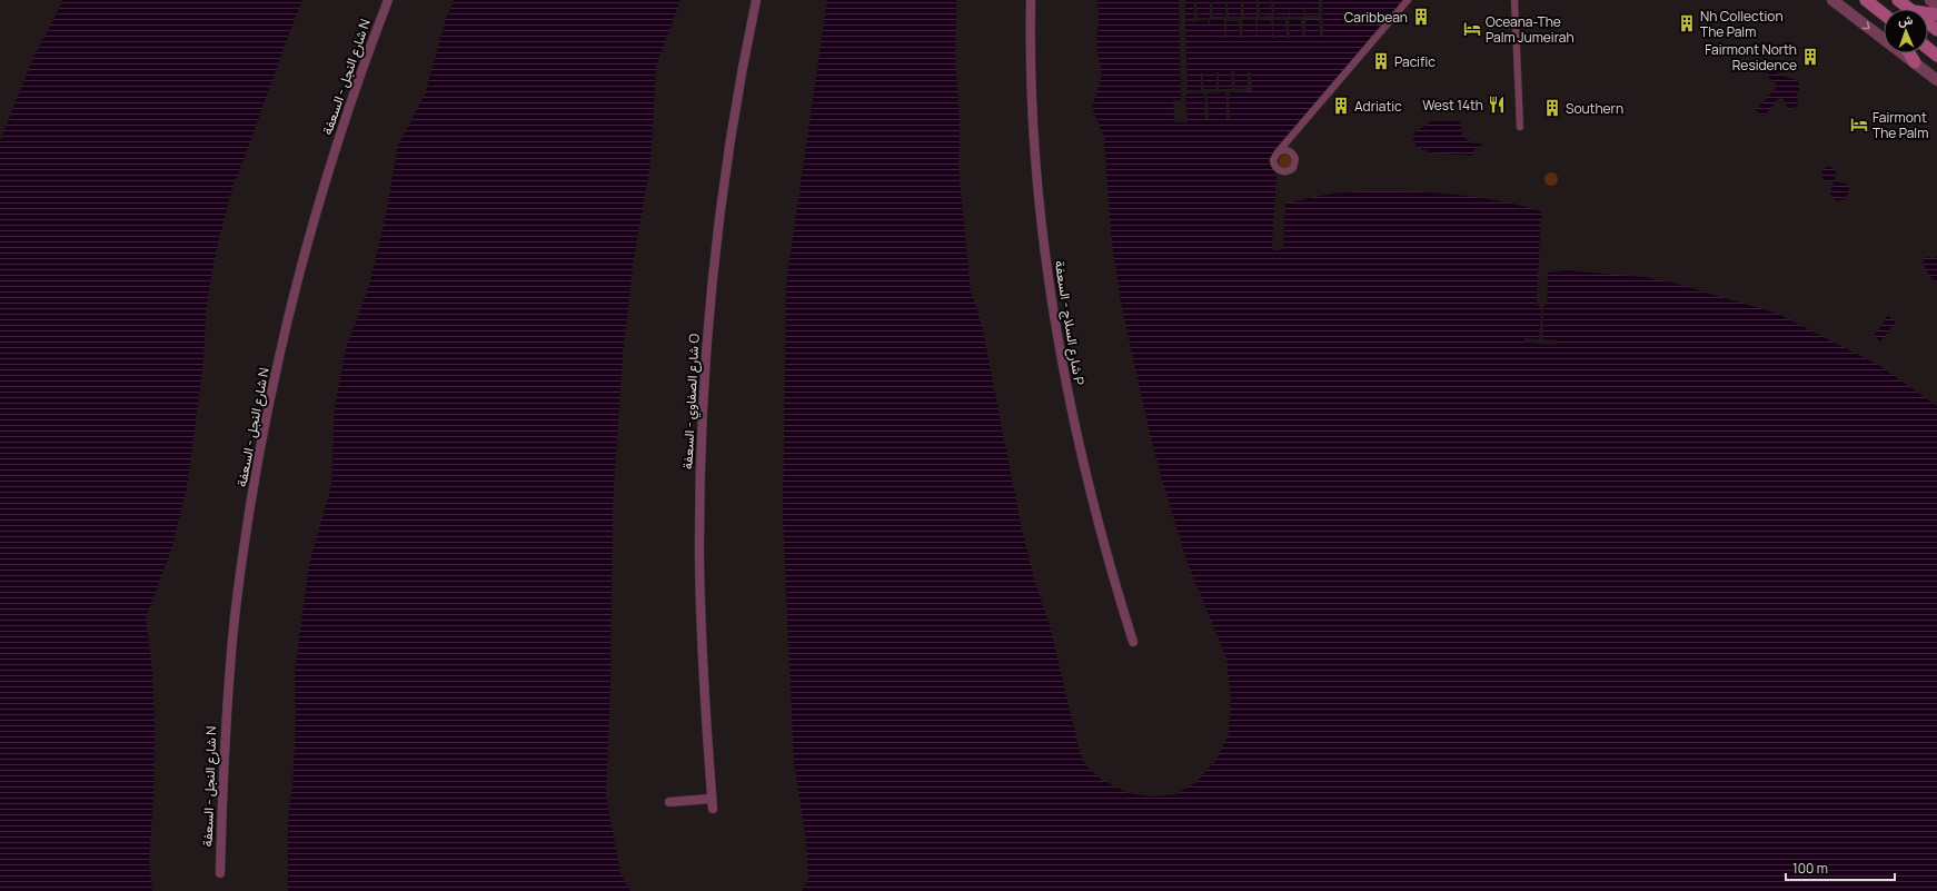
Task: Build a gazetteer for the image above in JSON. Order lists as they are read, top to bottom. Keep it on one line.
{"streets":{"street":["شارع النجل - السعفة N","شارع السلاج - السعفة P","شارع الصفاوي - السعفة O"]},"places":{"building":["Caribbean","Nh Collection The Palm","Fairmont North Residence","Pacific","Adriatic","Southern"],"hotel":["Oceana-The Palm Jumeirah","Fairmont The Palm"],"restaurant":["West 14th"]},"scale_bar":"100 m","north":"top"}
